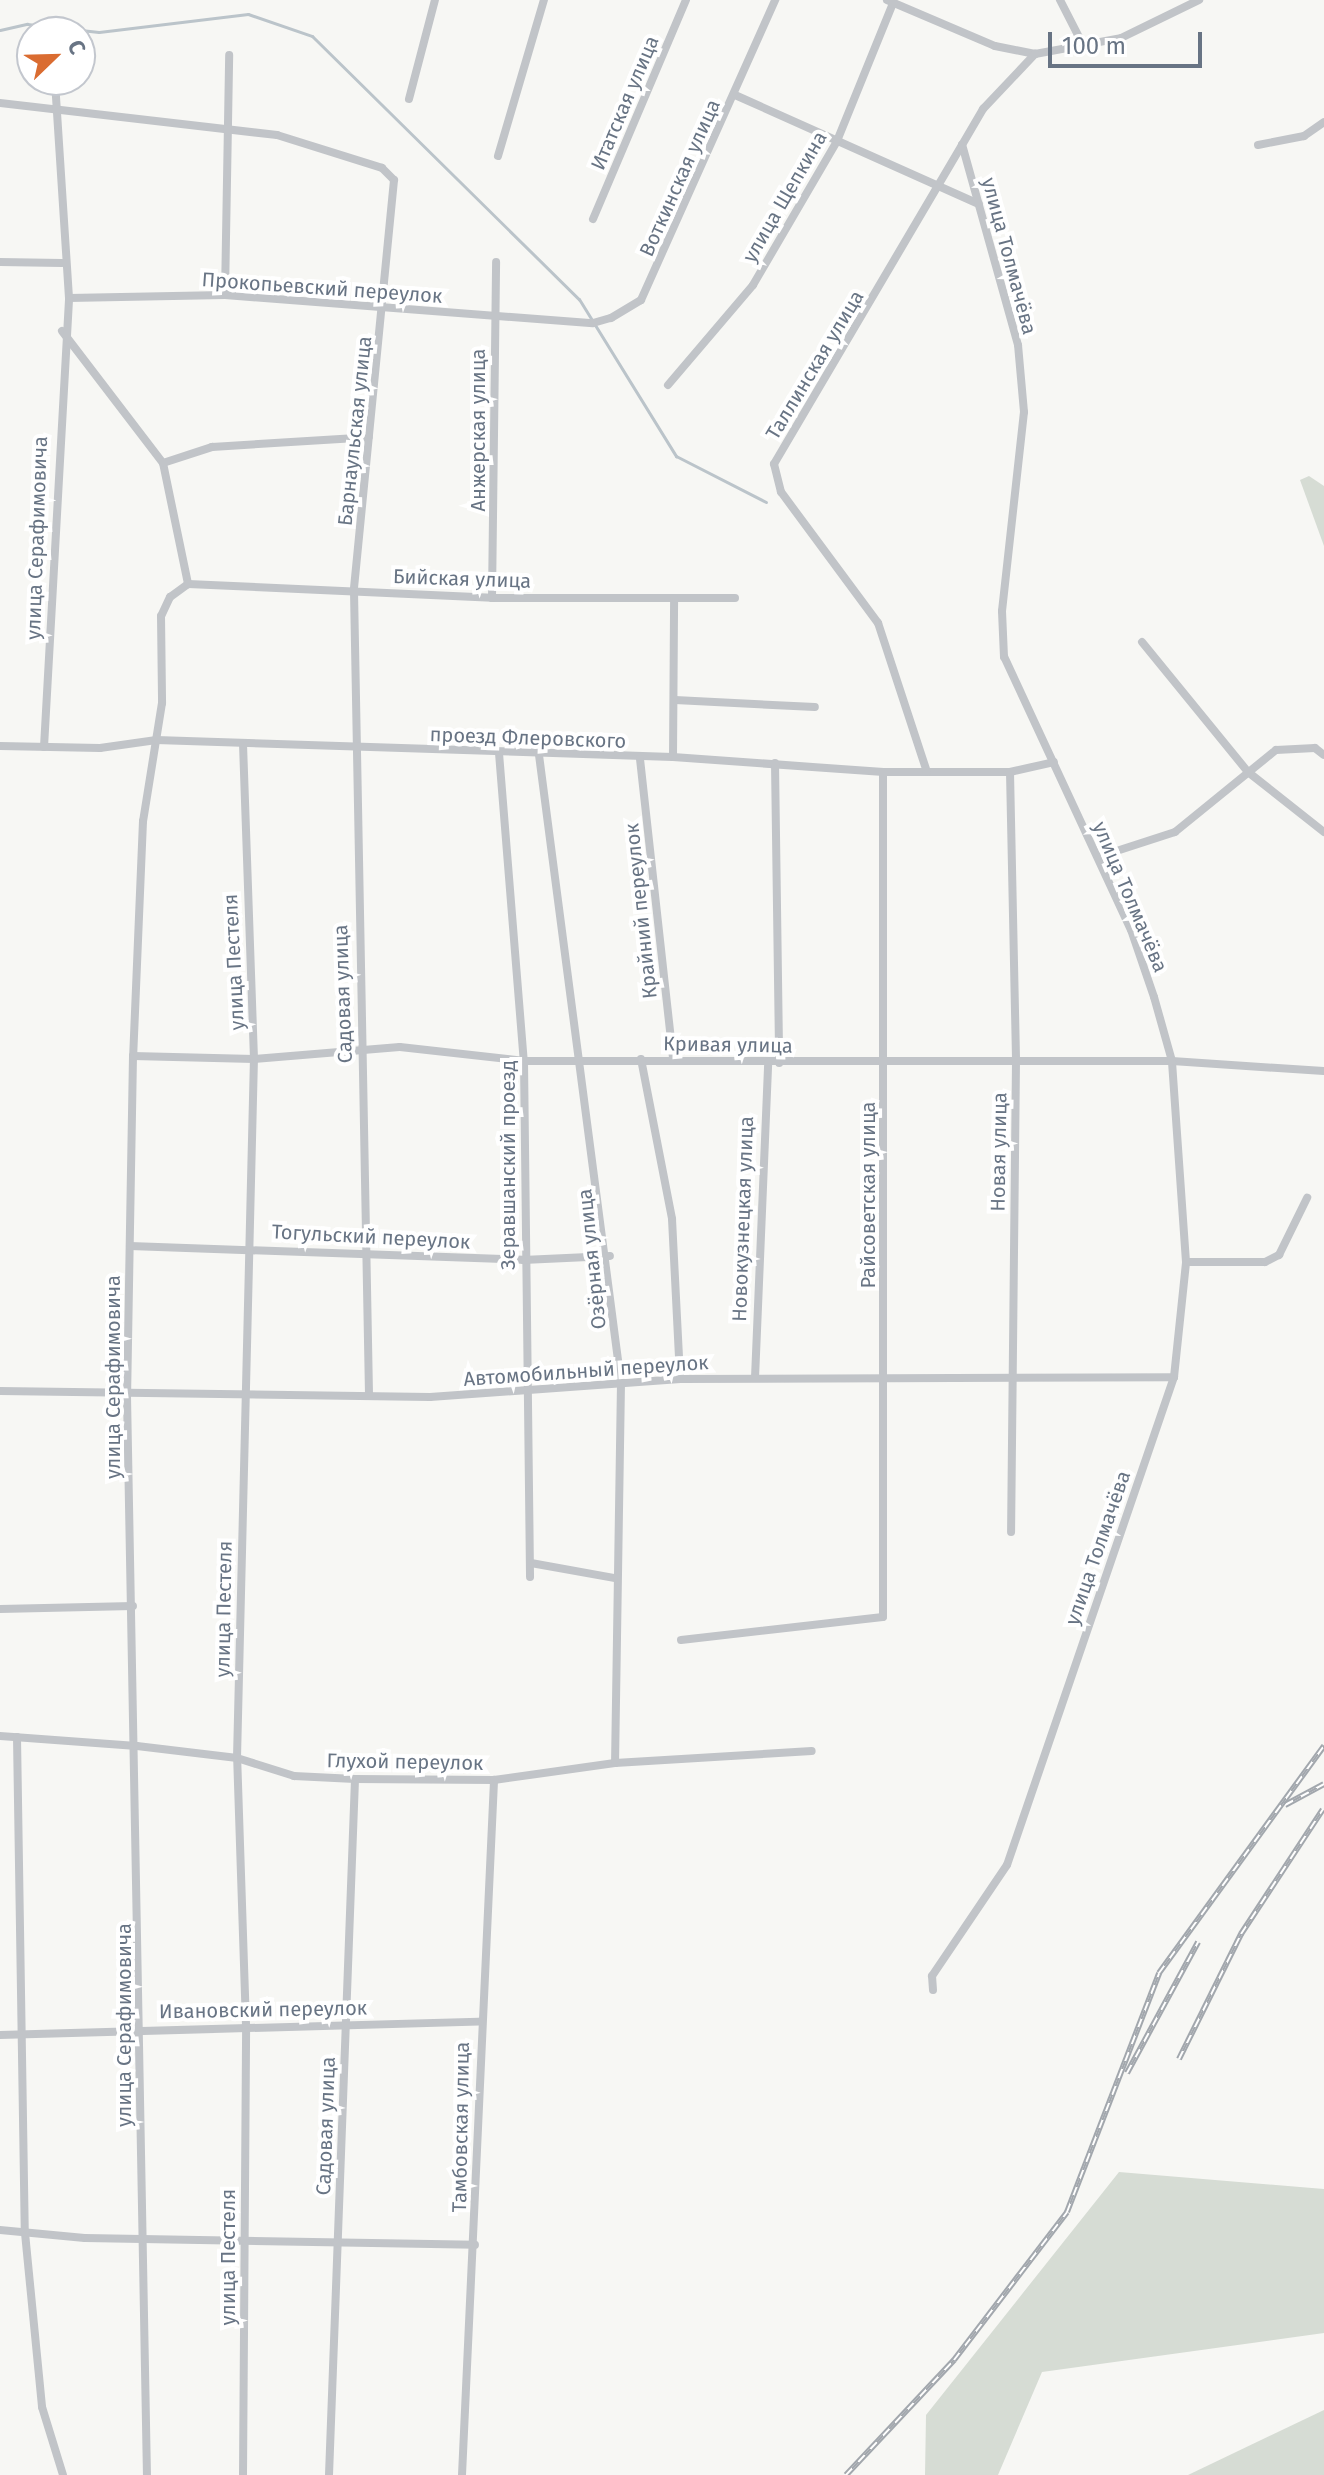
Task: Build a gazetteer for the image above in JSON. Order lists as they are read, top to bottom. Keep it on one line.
{"streets":{"street":["Итатская улица","Воткинская улица","улица Щепкина","улица Толмачёва","Прокопьевский переулок","Таллинская улица","Анжерская улица","Барнаульская улица","улица Серафимовича","Бийская улица","проезд Флеровского","Крайний переулок","улица Пестеля","Садовая улица","Кривая улица","Новая улица","Зеравшанский проезд","Райсоветская улица","Новокузнецкая улица","Тогульский переулок","Озёрная улица","Автомобильный переулок","Глухой переулок","Ивановский переулок","Тамбовская улица"]},"crossings":[["Воткинская улица","Прокопьевский переулок"],["улица Толмачёва","Таллинская улица"],["улица Толмачёва","проезд Флеровского"],["улица Толмачёва","Кривая улица"],["улица Толмачёва","Автомобильный переулок"],["Прокопьевский переулок","Анжерская улица"],["Прокопьевский переулок","Барнаульская улица"],["Прокопьевский переулок","улица Серафимовича"],["Таллинская улица","проезд Флеровского"],["Анжерская улица","Бийская улица"],["Барнаульская улица","Бийская улица"],["Барнаульская улица","Садовая улица"],["улица Серафимовича","Бийская улица"],["улица Серафимовича","проезд Флеровского"],["улица Серафимовича","Кривая улица"],["улица Серафимовича","Тогульский переулок"],["улица Серафимовича","Автомобильный переулок"],["улица Серафимовича","Глухой переулок"],["улица Серафимовича","Ивановский переулок"],["Бийская улица","Садовая улица"],["проезд Флеровского","Крайний переулок"],["проезд Флеровского","улица Пестеля"],["проезд Флеровского","Садовая улица"],["проезд Флеровского","Новая улица"],["проезд Флеровского","Зеравшанский проезд"],["проезд Флеровского","Райсоветская улица"],["проезд Флеровского","Озёрная улица"],["Крайний переулок","Кривая улица"],["улица Пестеля","Кривая улица"],["улица Пестеля","Тогульский переулок"],["улица Пестеля","Автомобильный переулок"],["улица Пестеля","Глухой переулок"],["улица Пестеля","Ивановский переулок"],["Садовая улица","Кривая улица"],["Садовая улица","Тогульский переулок"],["Садовая улица","Автомобильный переулок"],["Садовая улица","Глухой переулок"],["Садовая улица","Ивановский переулок"],["Кривая улица","Новая улица"],["Кривая улица","Зеравшанский проезд"],["Кривая улица","Райсоветская улица"],["Кривая улица","Новокузнецкая улица"],["Кривая улица","Озёрная улица"],["Новая улица","Автомобильный переулок"],["Зеравшанский проезд","Тогульский переулок"],["Зеравшанский проезд","Автомобильный переулок"],["Райсоветская улица","Автомобильный переулок"],["Новокузнецкая улица","Автомобильный переулок"],["Тогульский переулок","Озёрная улица"],["Озёрная улица","Автомобильный переулок"],["Озёрная улица","Глухой переулок"],["Глухой переулок","Тамбовская улица"],["Ивановский переулок","Тамбовская улица"]],"scale_bar":"100 m","north":"top right"}
